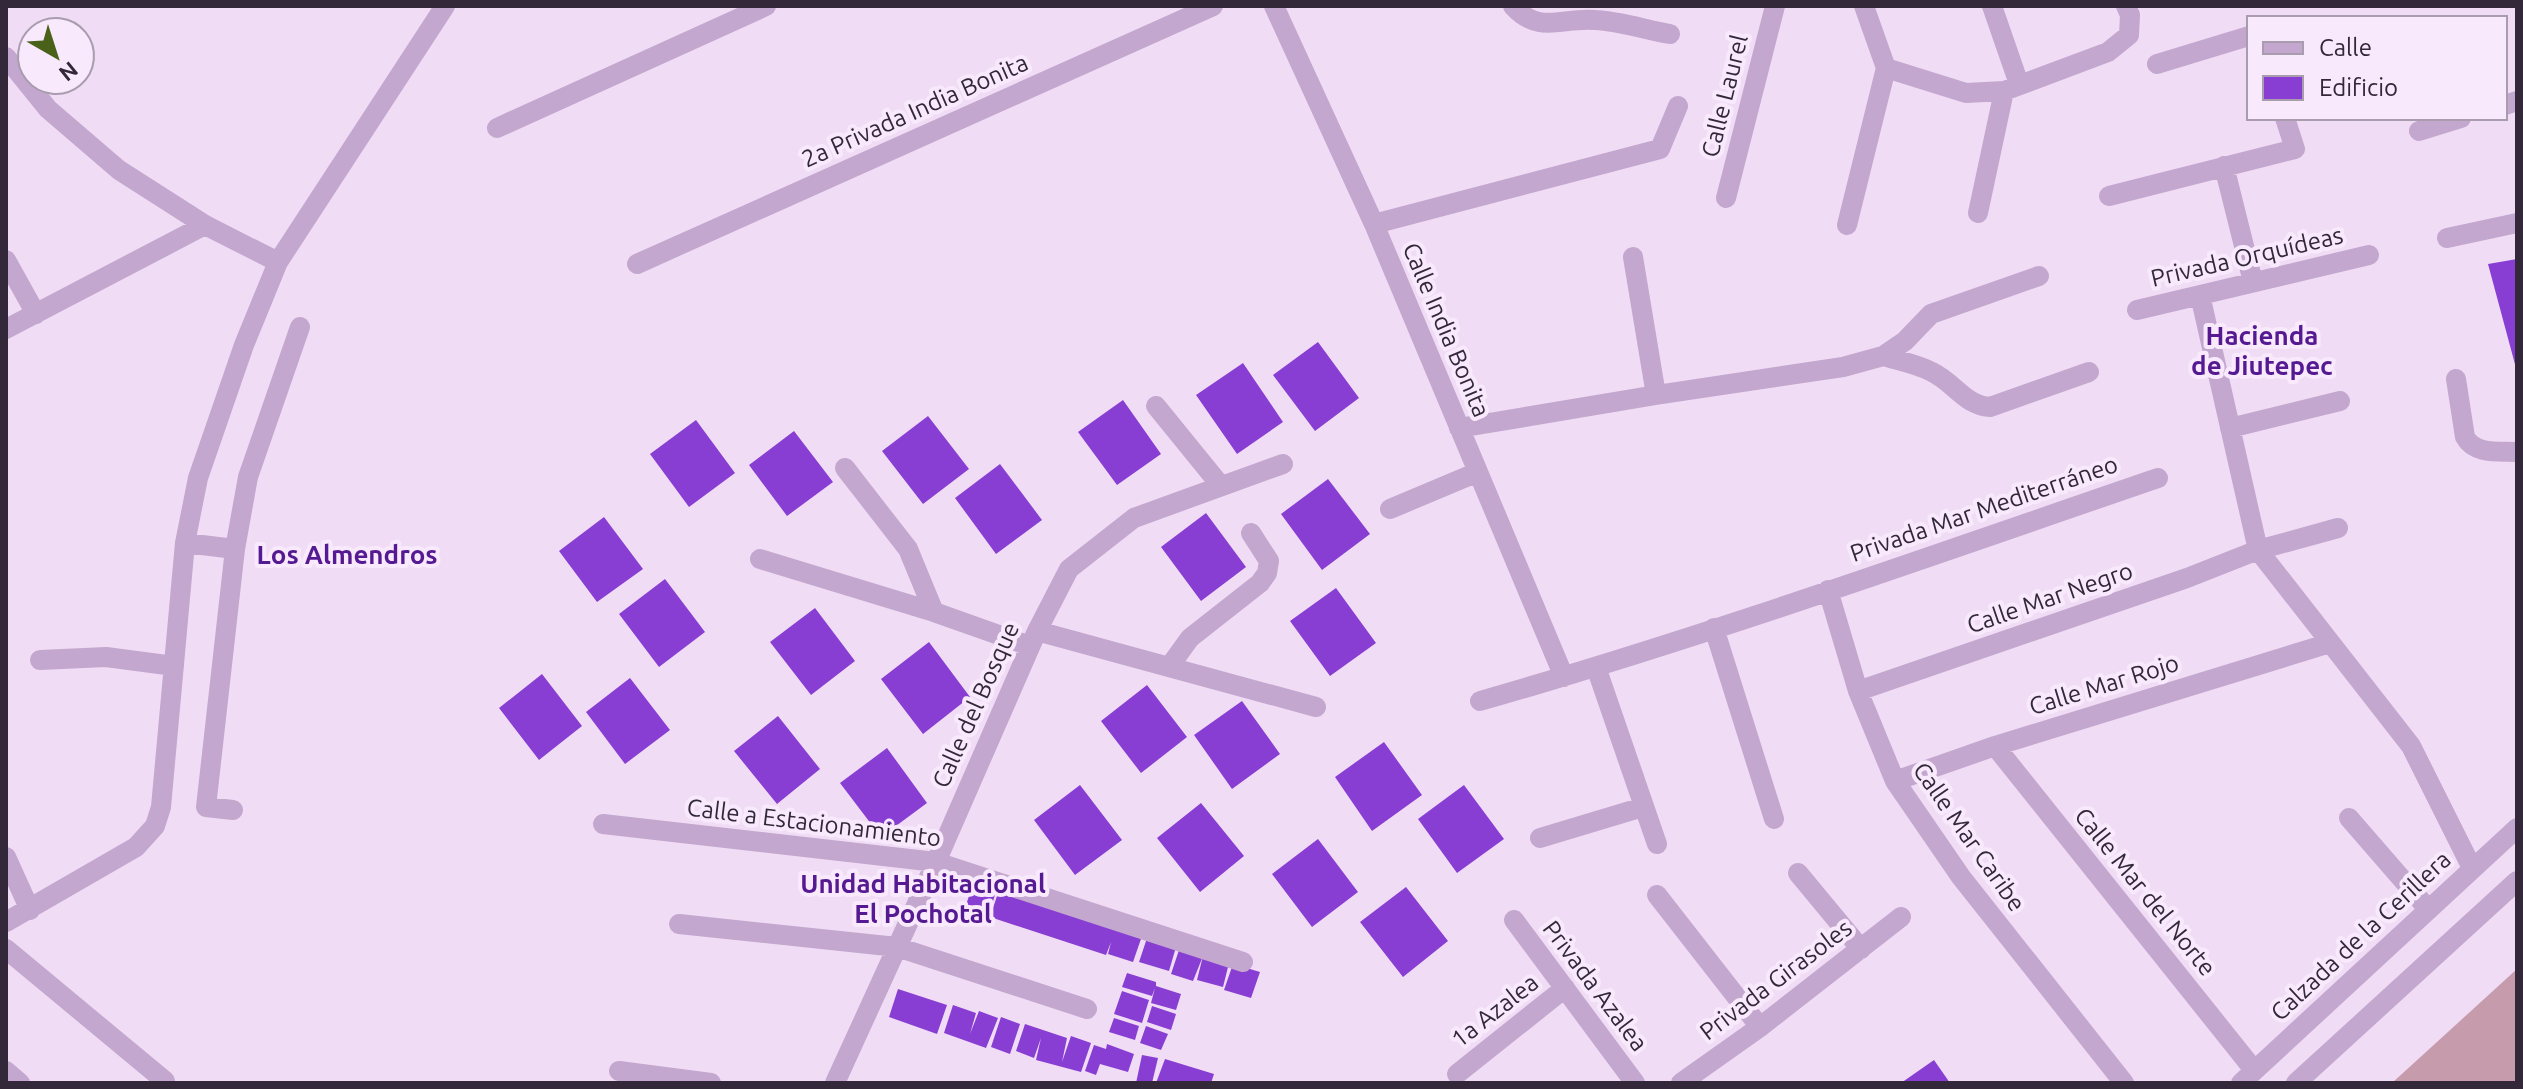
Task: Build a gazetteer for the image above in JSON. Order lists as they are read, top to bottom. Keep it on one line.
{"streets":{"street":["Calle Laurel","2a Privada India Bonita","Privada Orquídeas","Calle India Bonita","Privada Mar Mediterráneo","Calle Mar Negro","Calle Mar Rojo","Calle del Bosque","Calle a Estacionamiento","Calle Mar Caribe","Calle Mar del Norte","Calzada de la Cerillera","Privada Girasoles","Privada Azalea","1a Azalea"]},"crossings":[["Calle India Bonita","Privada Mar Mediterráneo"],["Privada Mar Mediterráneo","Calle Mar Caribe"],["Calle Mar Negro","Calle Mar Caribe"],["Calle Mar Rojo","Calle Mar Caribe"],["Calle Mar Rojo","Calle Mar del Norte"],["Calle del Bosque","Calle a Estacionamiento"],["Calle Mar del Norte","Calzada de la Cerillera"],["Privada Azalea","1a Azalea"]],"districts":["Hacienda de Jiutepec","Los Almendros","Unidad Habitacional El Pochotal"],"legend":["Calle","Edificio"],"north":"bottom right"}
